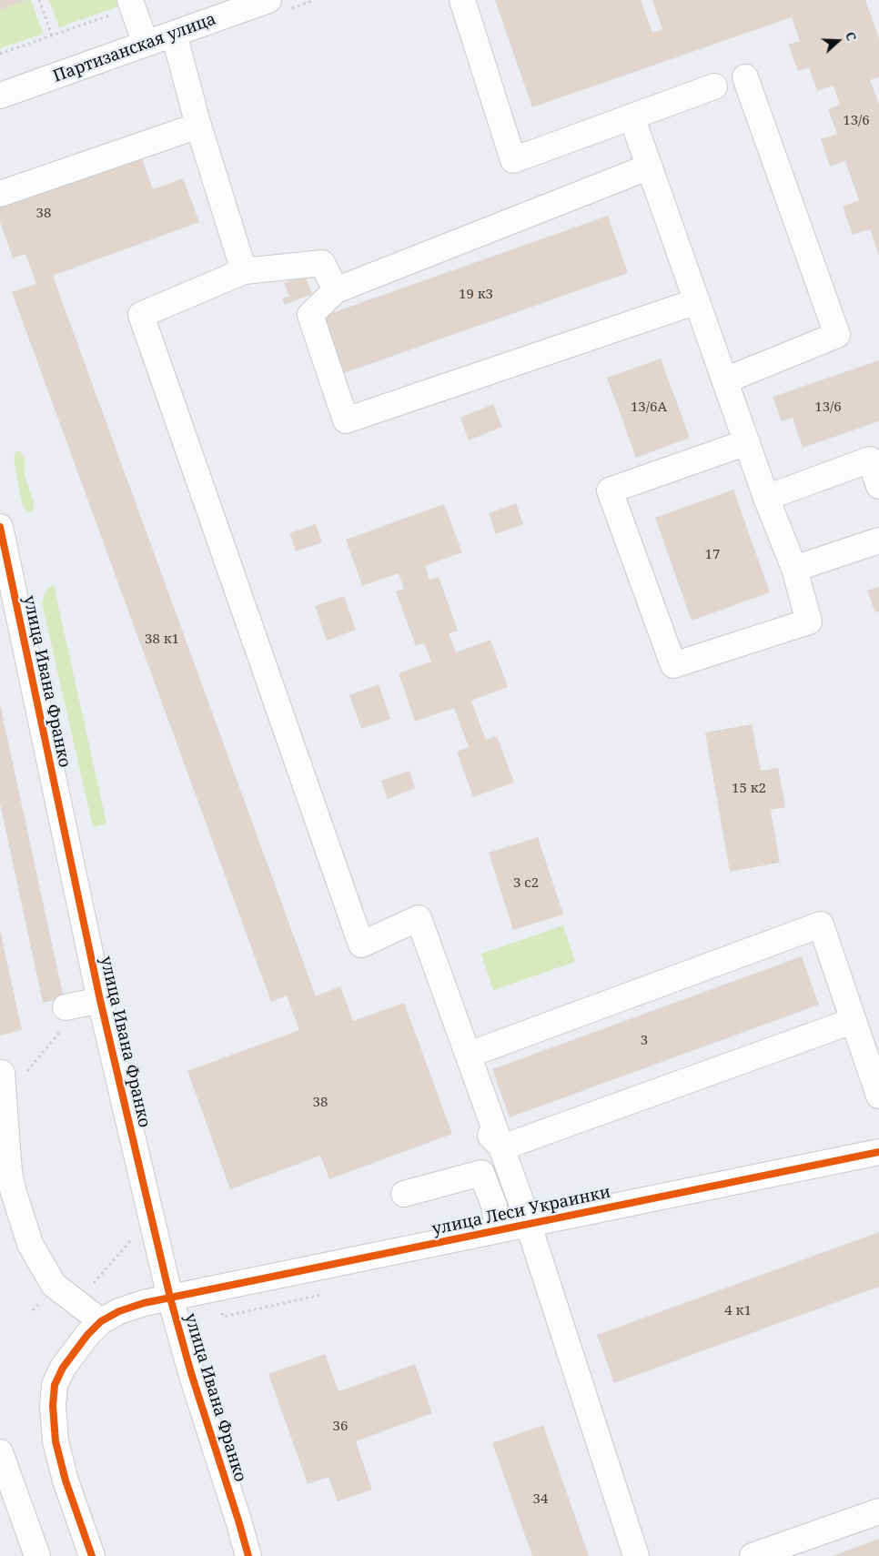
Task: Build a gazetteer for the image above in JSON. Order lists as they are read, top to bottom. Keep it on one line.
{"streets":{"street":["Партизанская улица","улица Ивана Франко","улица Леси Украинки"]},"crossings":[["улица Ивана Франко","улица Леси Украинки"]],"house_numbers":["13/6","38","19 к3","13/6А","13/6","17","38 к1","15 к2","3 с2","3","38","4 к1","36","34"],"north":"right"}
